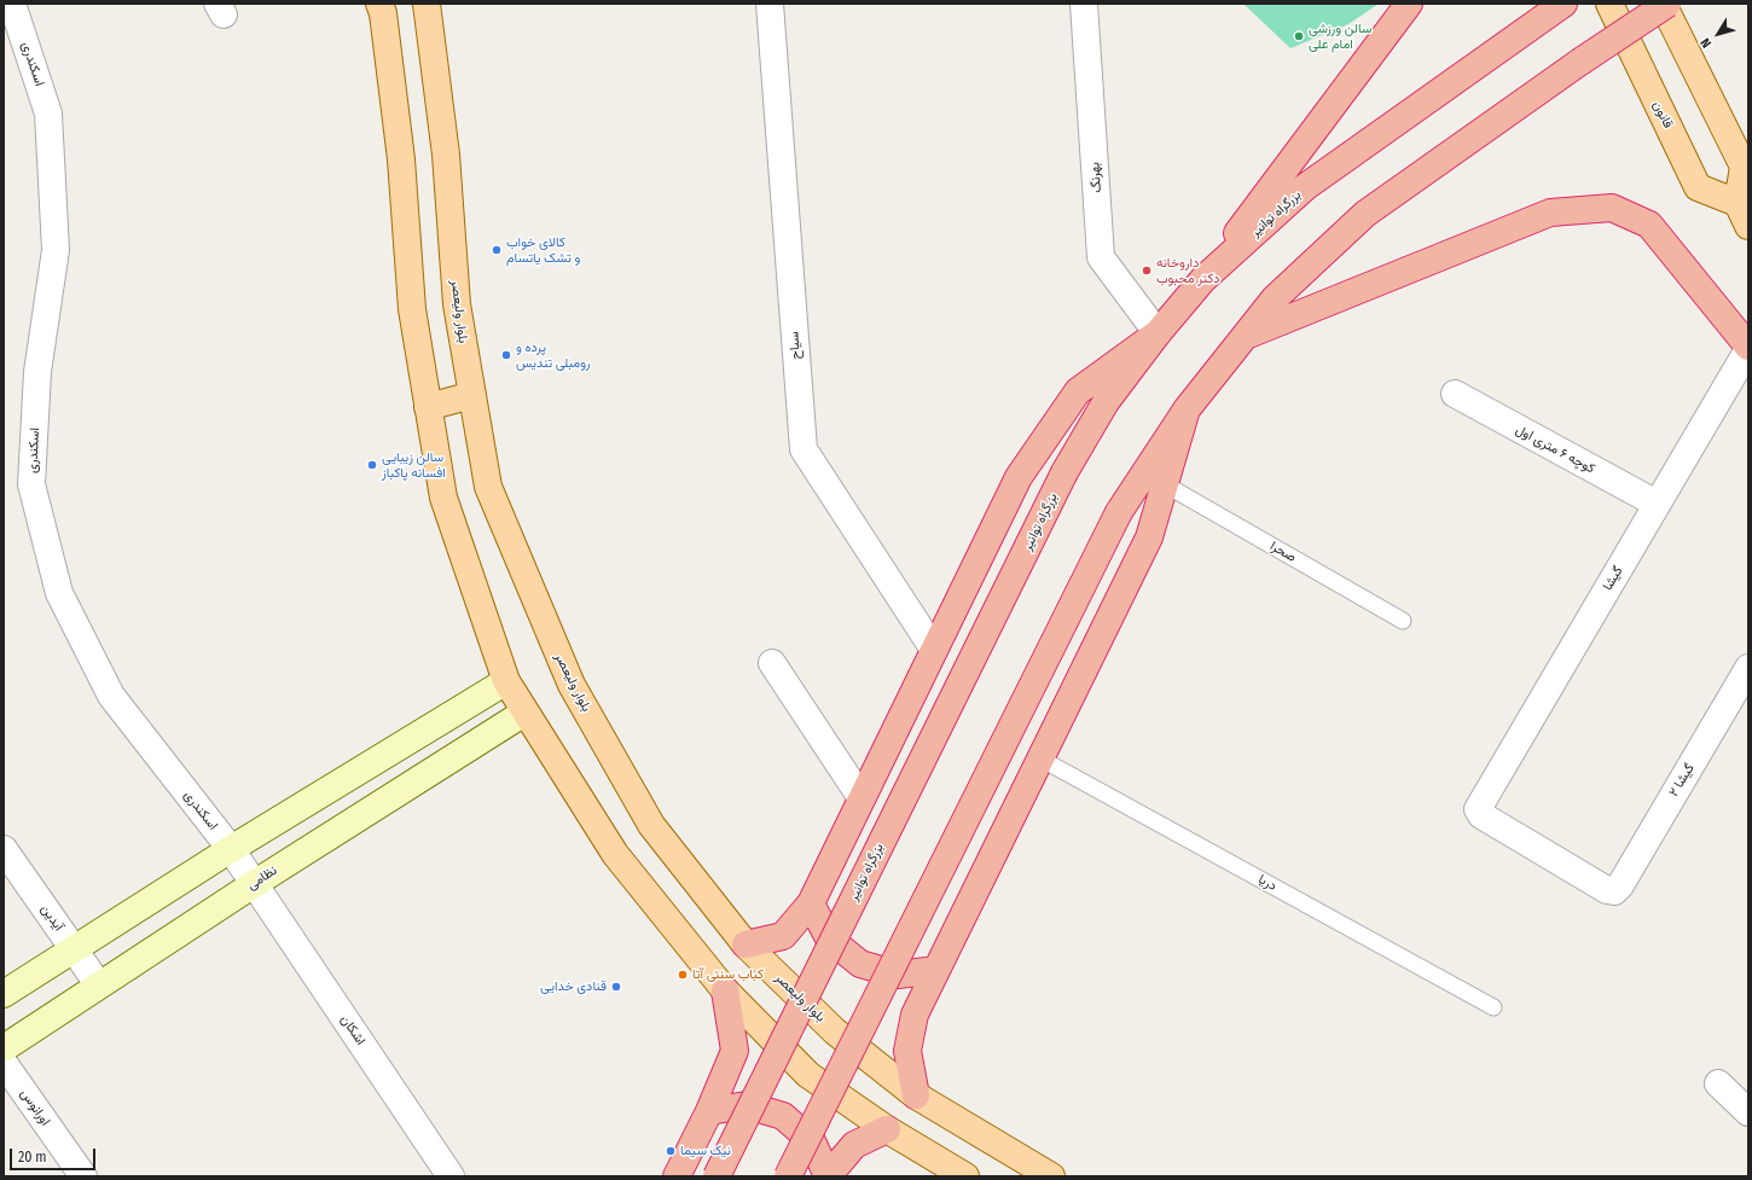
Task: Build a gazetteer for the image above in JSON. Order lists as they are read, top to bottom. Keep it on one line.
{"streets":{"highway":["بزرگراه توانیر"],"main road":["قانون","بلوار ولیعصر","نظامی"],"street":["اسکندری","بهرنگ","سیاح","کوچه ۶ متری اول","گیشا","گیشا ۲","آیدین","اشکان","اورانوس"],"lane":["صحرا","دریا"]},"crossings":[["اسکندری","نظامی"],["اسکندری","اشکان"],["بهرنگ","بزرگراه توانیر"],["کوچه ۶ متری اول","گیشا"],["گیشا","گیشا ۲"],["نظامی","آیدین"],["نظامی","اشکان"]],"places":["سالن ورزشی امام علی","کالای خواب و تشک یاتسام","داروخانه دکتر محبوب","پرده و رومبلی تندیس","سالن زیبایی افسانه پاکباز","کباب سنتی آتا","قنادی خدایی","نیک سیما"],"scale_bar":"20 m","north":"bottom left"}
